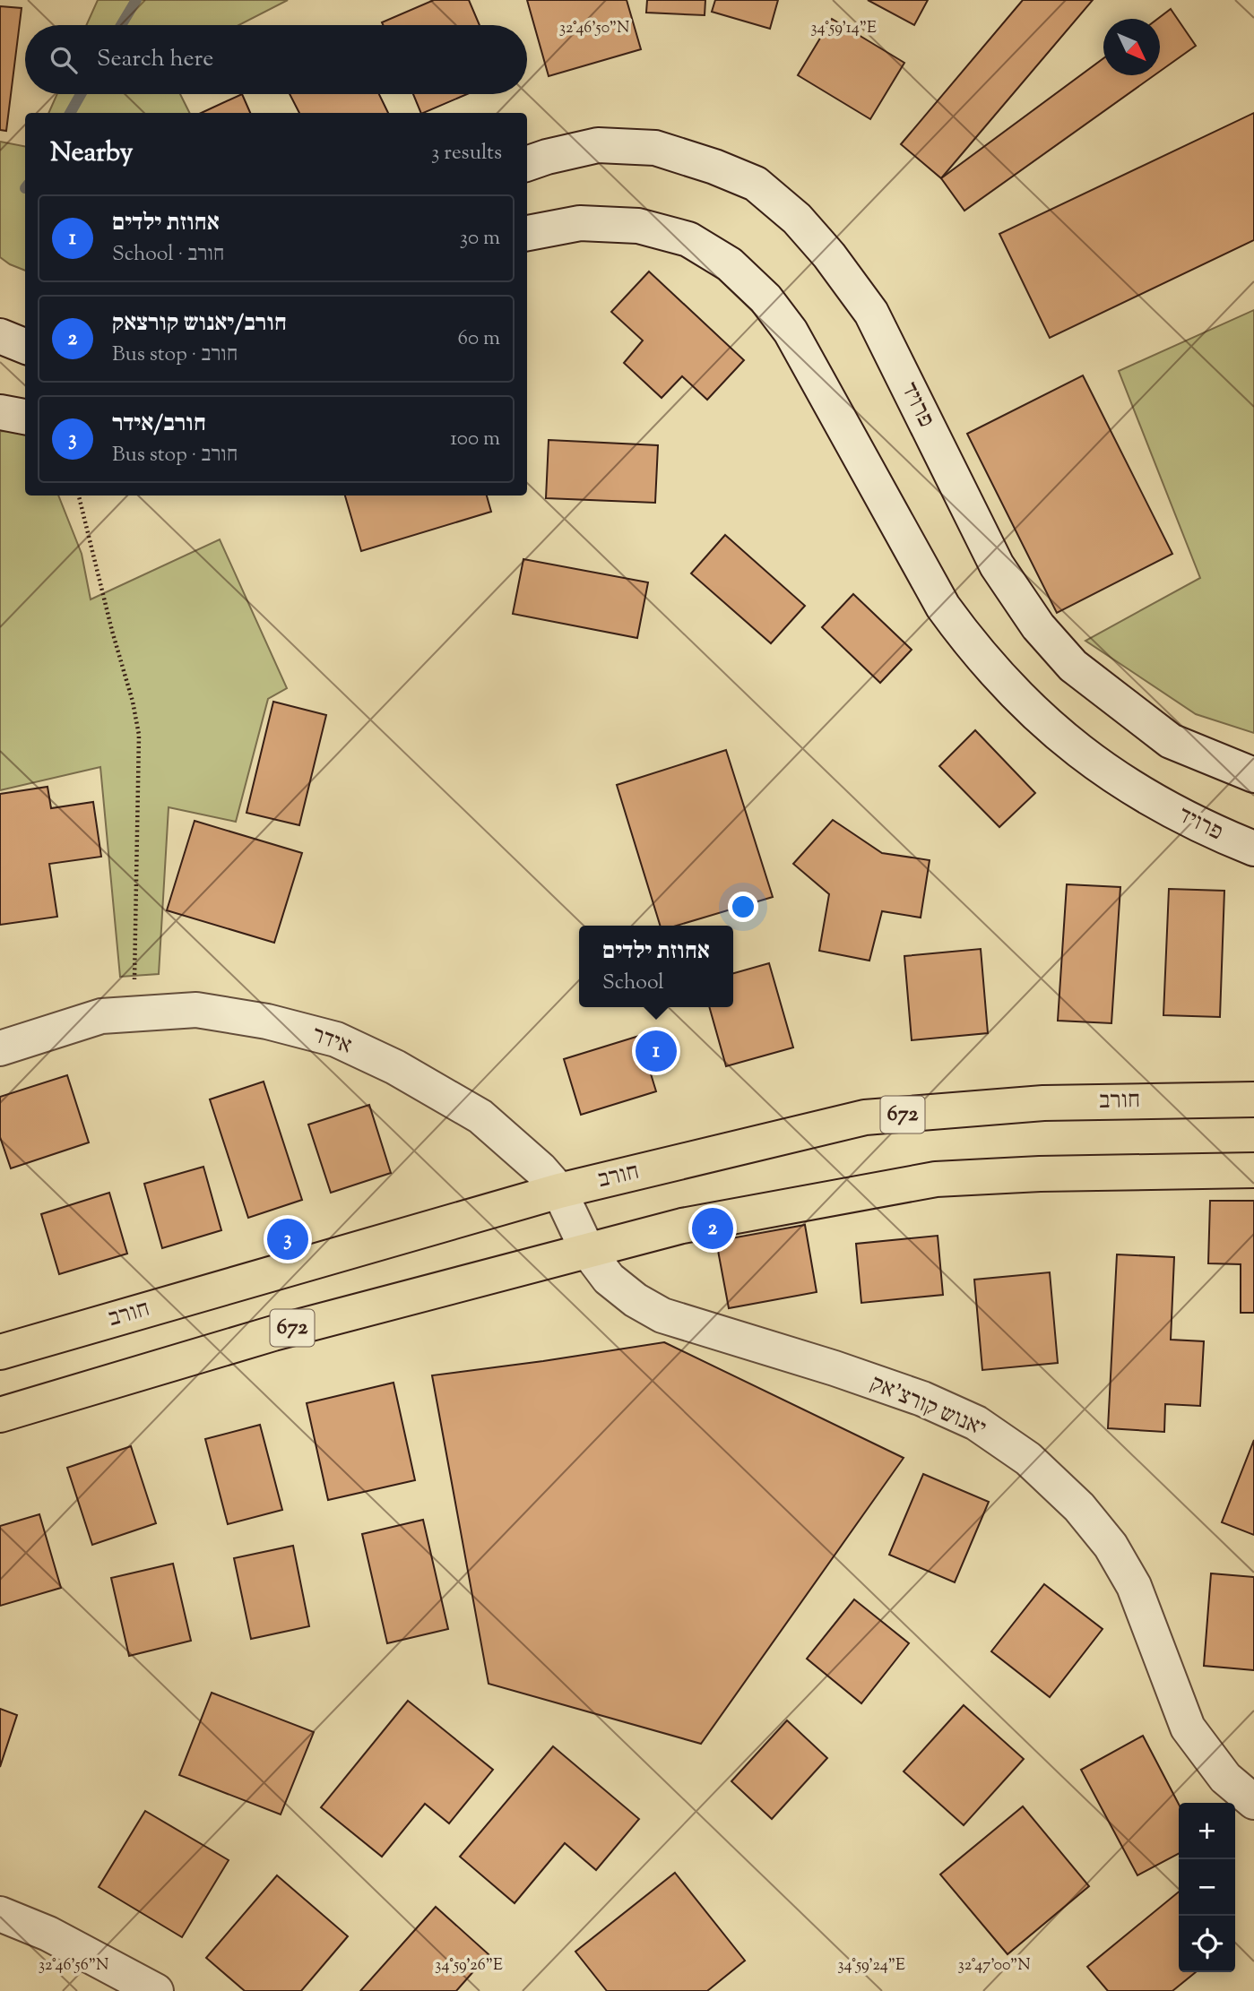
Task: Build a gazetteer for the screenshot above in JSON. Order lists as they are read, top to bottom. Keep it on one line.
{"streets":{"main road":["פרויד","אידר","חורב","672","יאנוש קורצ'אק"]},"crossings":[["אידר","חורב"],["אידר","672"],["אידר","יאנוש קורצ'אק"],["672","יאנוש קורצ'אק"]],"north":"bottom right","page":{"search":"Search here","heading":["Nearby","3 results"],"list":[{"mark":"1","name":"אחוזת ילדים","note":"School · חורב","value":"30 m"},{"mark":"2","name":"חורב/יאנוש קורצאק","note":"Bus stop · חורב","value":"60 m"},{"mark":"3","name":"חורב/אידר","note":"Bus stop · חורב","value":"100 m"}],"popup":["אחוזת ילדים","School"],"pins":["1","2","3"],"map_buttons":["+","−"]},"coordinates":["34°59'14\"E","32°46'50\"N","32°46'56\"N","32°47'00\"N","34°59'26\"E","34°59'24\"E"]}
